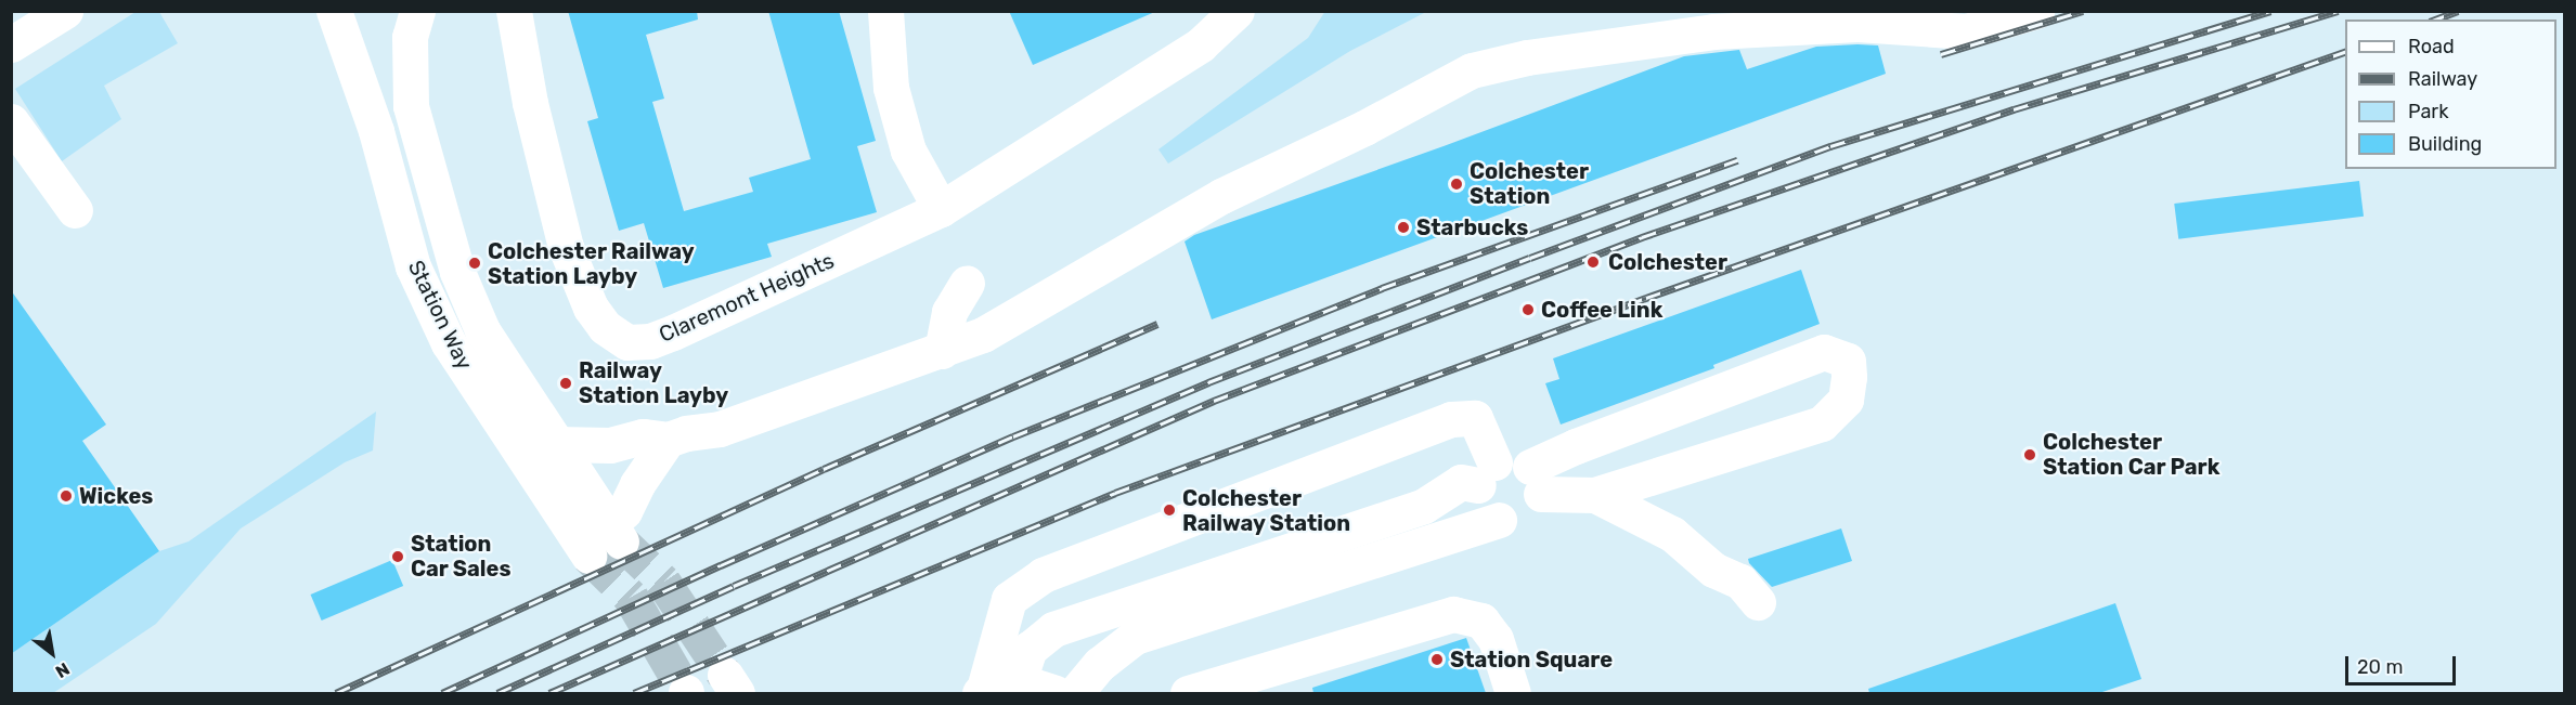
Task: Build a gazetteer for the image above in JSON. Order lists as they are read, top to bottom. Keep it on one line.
{"streets":{"street":["Claremont Heights","Station Way"]},"places":["Colchester Station","Starbucks","Colchester","Colchester Railway Station Layby","Coffee Link","Railway Station Layby","Colchester Station Car Park","Wickes","Colchester Railway Station","Station Car Sales","Station Square"],"legend":["Road","Railway","Park","Building"],"scale_bar":"20 m","north":"bottom right"}
